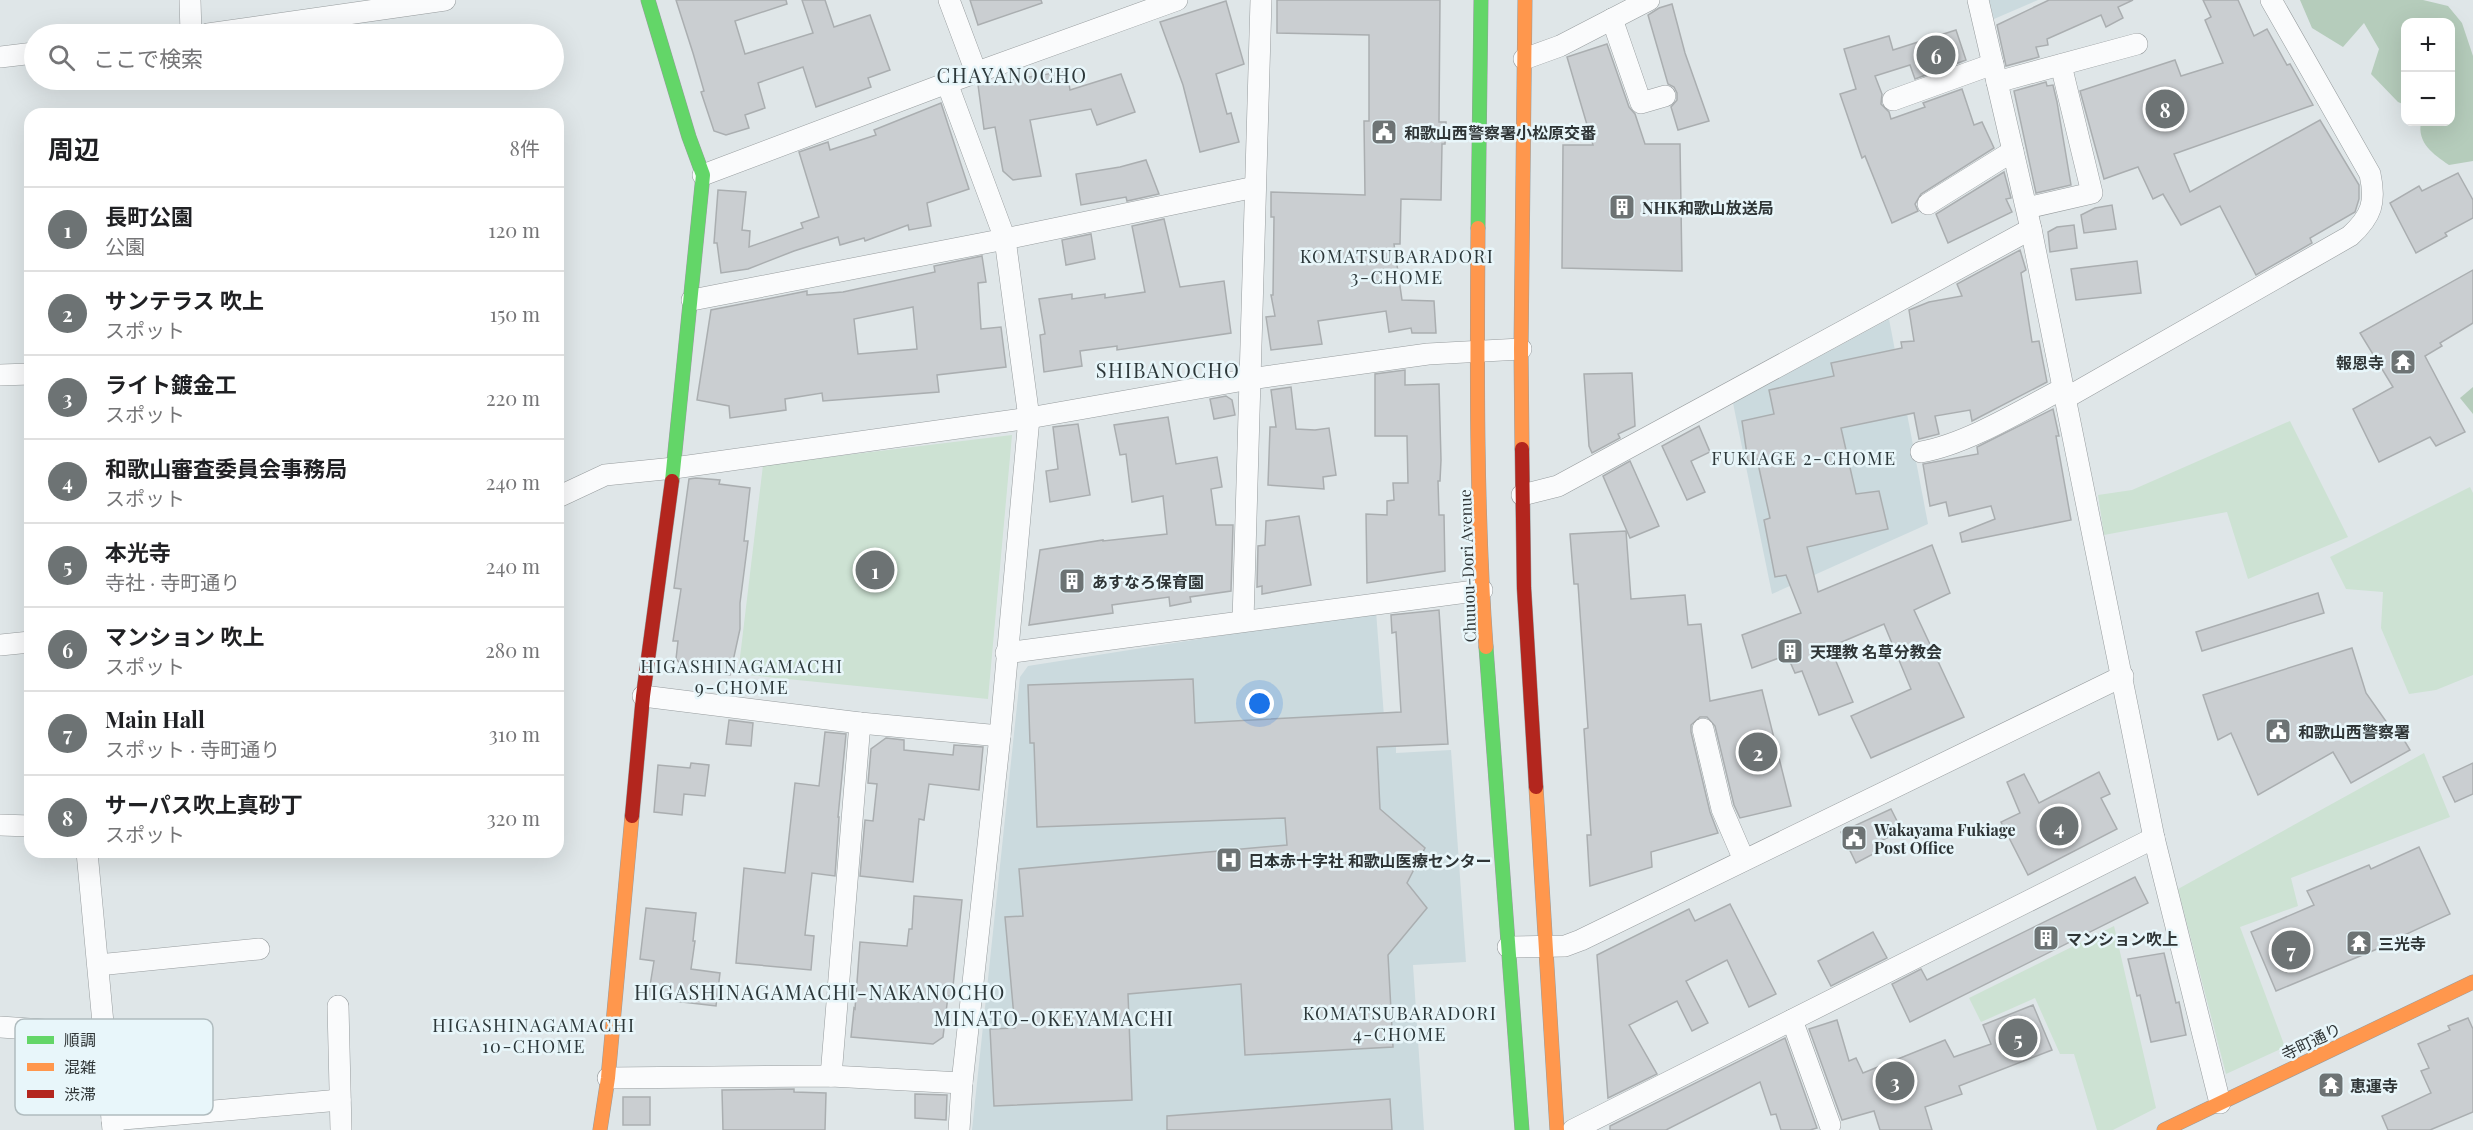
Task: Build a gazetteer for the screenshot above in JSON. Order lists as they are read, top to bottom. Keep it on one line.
{"streets":{"main road":["Chuuou-Dori Avenue","寺町通り"]},"districts":["CHAYANOCHO","KOMATSUBARADORI 3-CHOME","SHIBANOCHO","FUKIAGE 2-CHOME","HIGASHINAGAMACHI 9-CHOME","HIGASHINAGAMACHI-NAKANOCHO","KOMATSUBARADORI 4-CHOME","MINATO-OKEYAMACHI","HIGASHINAGAMACHI 10-CHOME"],"places":{"public building":["和歌山西警察署小松原交番","和歌山西警察署","Wakayama Fukiage Post Office"],"building":["NHK和歌山放送局","あすなろ保育園","天理教 名草分教会","マンション吹上"],"temple":["報恩寺","三光寺","恵運寺"],"hospital":["日本赤十字社 和歌山医療センター"]},"legend":["順調","混雑","渋滞"],"page":{"map_buttons":["+","−"],"search":"ここで検索","pins":["6","8","1","2","4","7","5","3"],"heading":["周辺","8件"],"list":[{"mark":"1","name":"長町公園","note":"公園","value":"120 m"},{"mark":"2","name":"サンテラス 吹上","note":"スポット","value":"150 m"},{"mark":"3","name":"ライト鍍金工","note":"スポット","value":"220 m"},{"mark":"4","name":"和歌山審査委員会事務局","note":"スポット","value":"240 m"},{"mark":"5","name":"本光寺","note":"寺社 · 寺町通り","value":"240 m"},{"mark":"6","name":"マンション 吹上","note":"スポット","value":"280 m"},{"mark":"7","name":"Main Hall","note":"スポット · 寺町通り","value":"310 m"},{"mark":"8","name":"サーパス吹上真砂丁","note":"スポット","value":"320 m"}]}}
